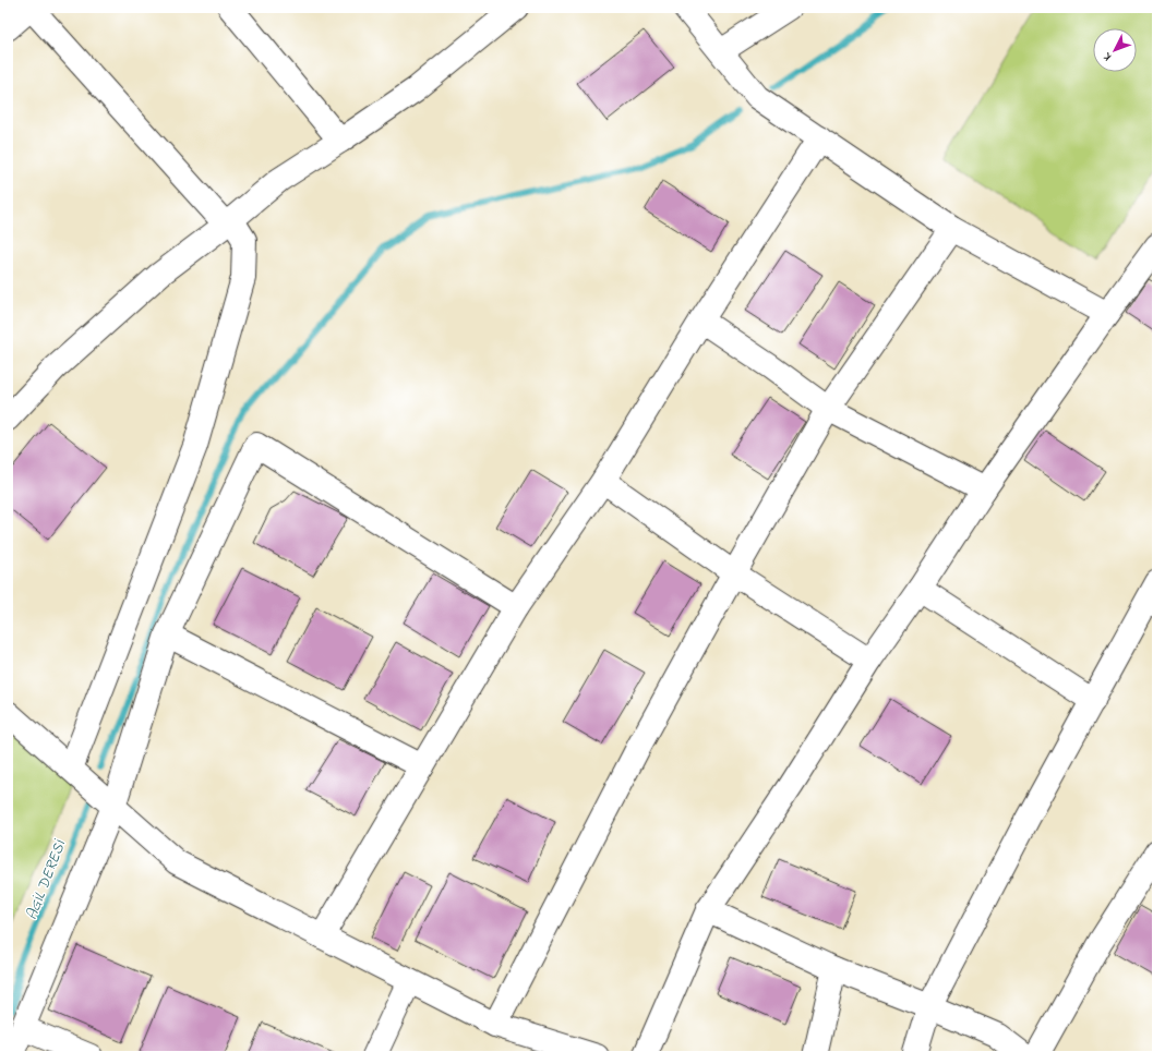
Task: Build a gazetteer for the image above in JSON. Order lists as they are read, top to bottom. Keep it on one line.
{"water":["AGİL DERESİ"],"north":"bottom left"}
